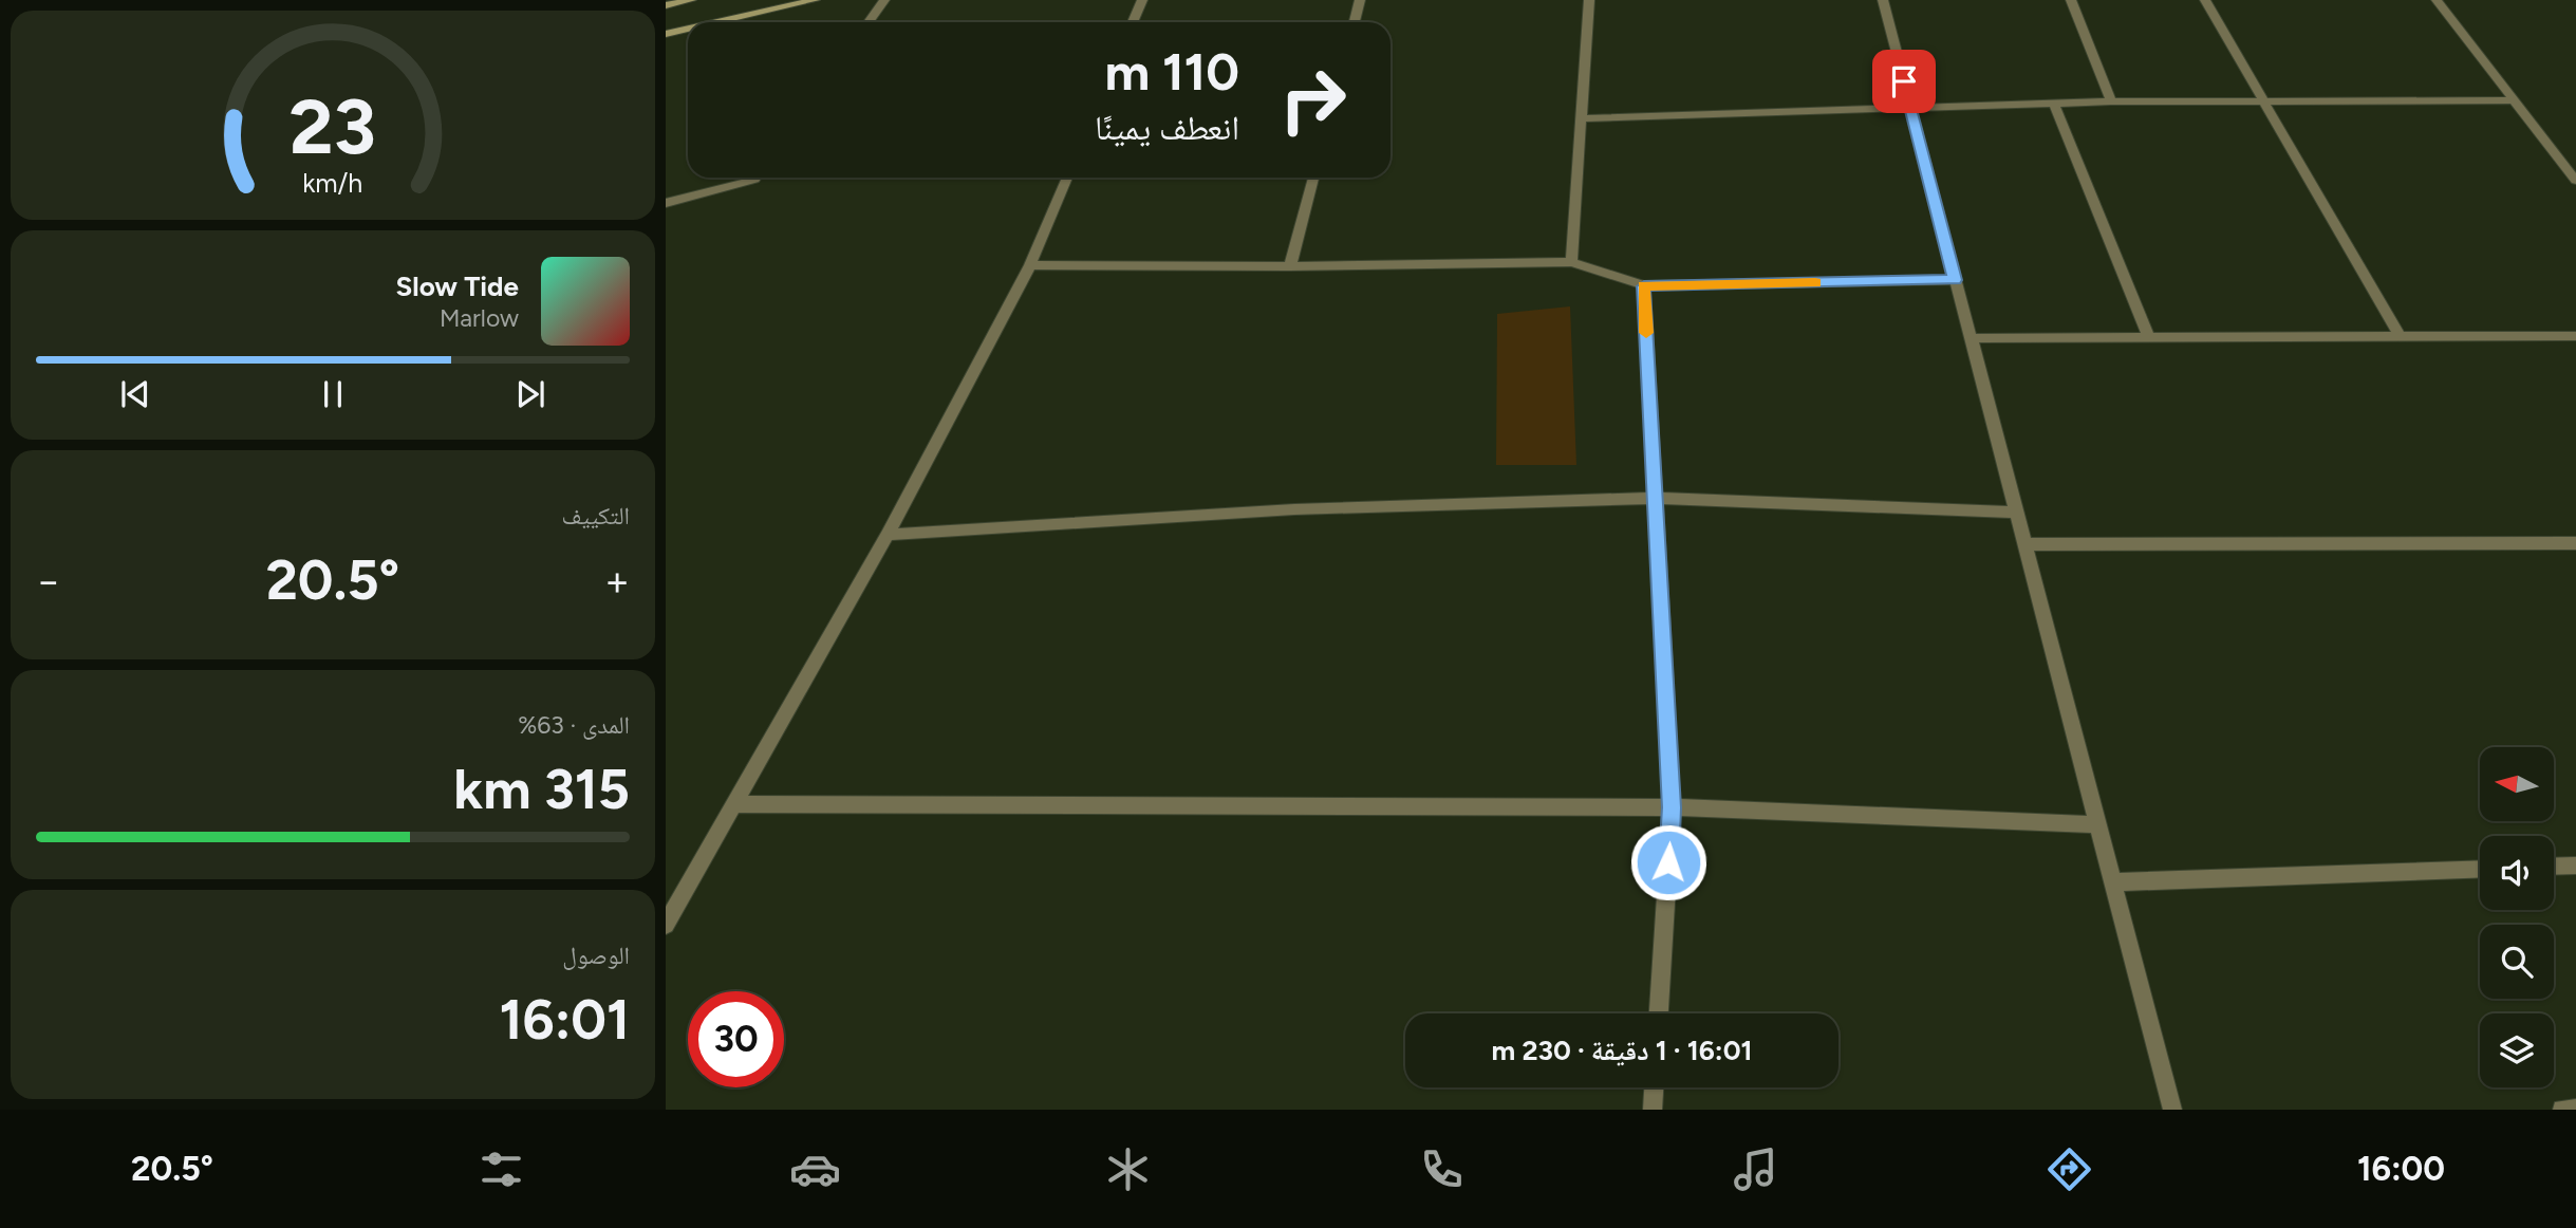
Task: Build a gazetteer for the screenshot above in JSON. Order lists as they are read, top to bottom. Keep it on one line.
{"north":"left","page":{"turn":["110 m","انعطف يمينًا"],"song":["Slow Tide","Marlow"],"tile":["التكييف",["المدى · 63%","315 km"],["الوصول","16:01"]],"heat":["−","20.5°","+"],"limit":"30","trip":"16:01 · 1 دقيقة · 230 m","tabs":["16:00","20.5°"],"gauge":["23","km/h"]}}
